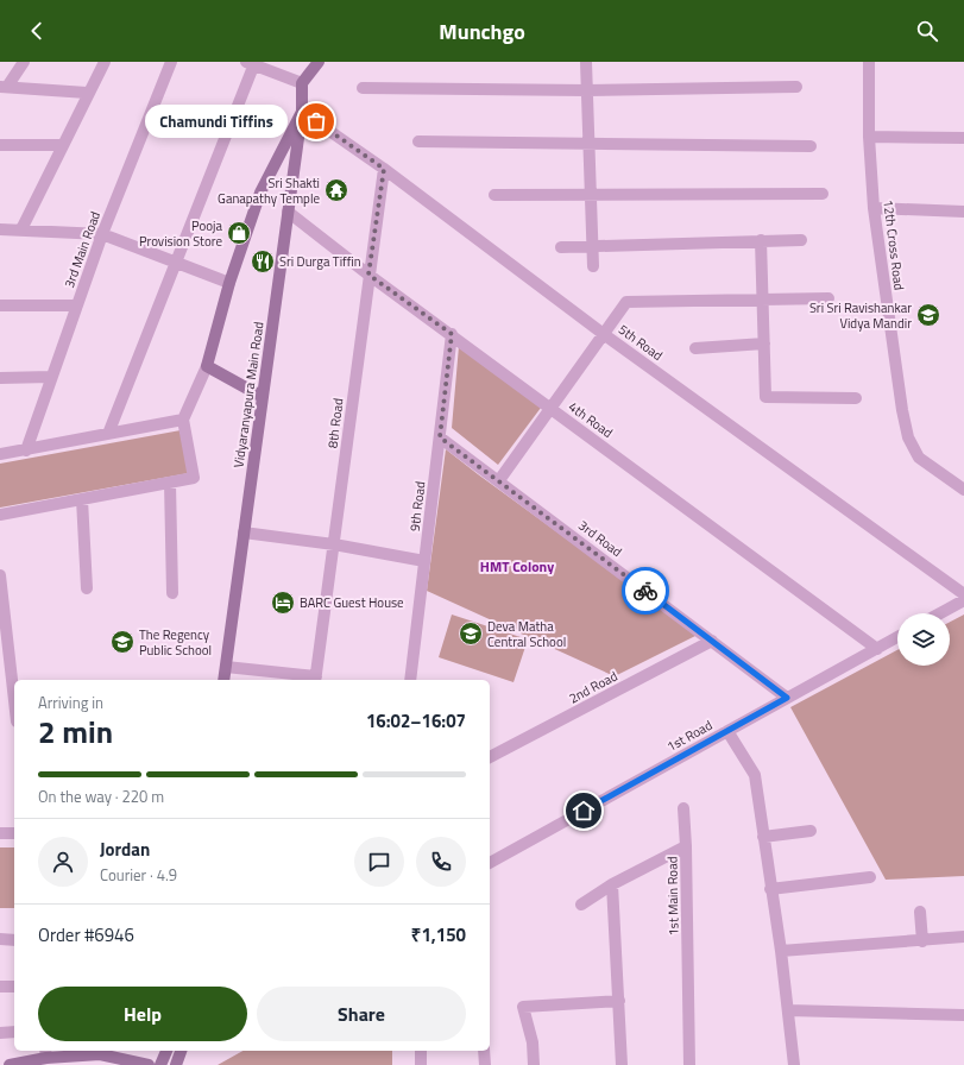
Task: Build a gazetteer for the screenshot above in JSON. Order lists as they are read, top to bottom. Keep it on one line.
{"streets":{"main road":["Vidyaranyapura Main Road"],"street":["12th Cross Road","3rd Main Road","5th Road","4th Road","8th Road","9th Road","3rd Road","2nd Road","1st Road","1st Main Road"]},"crossings":[["5th Road","Vidyaranyapura Main Road"],["5th Road","8th Road"],["Vidyaranyapura Main Road","4th Road"],["4th Road","8th Road"],["4th Road","9th Road"],["4th Road","1st Road"],["9th Road","3rd Road"],["3rd Road","2nd Road"],["3rd Road","1st Road"]],"districts":["HMT Colony"],"places":{"other":["Chamundi Tiffins"],"temple":["Sri Shakti Ganapathy Temple"],"shop":["Pooja Provision Store"],"restaurant":["Sri Durga Tiffin"],"school or university":["Sri Sri Ravishankar Vidya Mandir","Deva Matha Central School","The Regency Public School"],"hotel":["BARC Guest House"]},"page":{"header":"Munchgo","bubble":"Chamundi Tiffins","heading":["2 min","Arriving in","16:02–16:07"],"panel":["Jordan","Courier · 4.9","Order #6946","₹1,150"],"bar":"On the way · 220 m","buttons":["Help","Share"]}}
